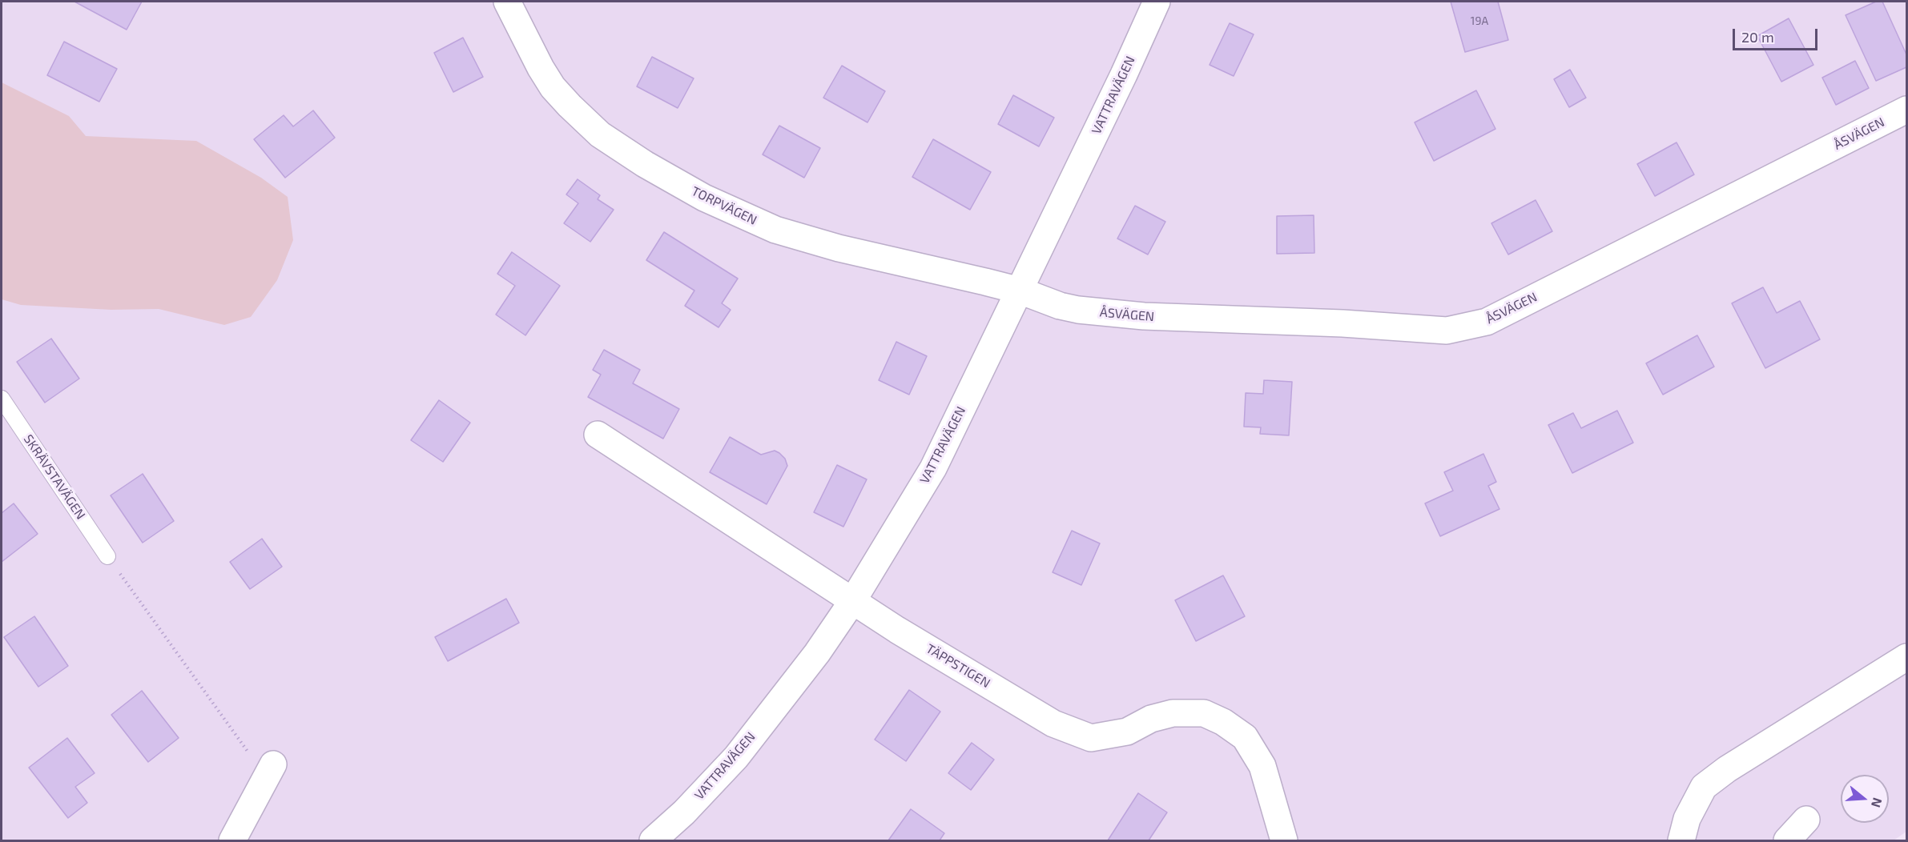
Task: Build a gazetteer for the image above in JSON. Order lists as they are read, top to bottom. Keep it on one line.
{"streets":{"street":["VATTRAVÄGEN","ÅSVÄGEN","TORPVÄGEN","TÄPPSTIGEN"],"lane":["SKRÄVSTAVÄGEN"]},"crossings":[["VATTRAVÄGEN","ÅSVÄGEN"],["VATTRAVÄGEN","TORPVÄGEN"],["VATTRAVÄGEN","TÄPPSTIGEN"],["ÅSVÄGEN","TORPVÄGEN"]],"house_numbers":["19A"],"scale_bar":"20 m","north":"right"}
